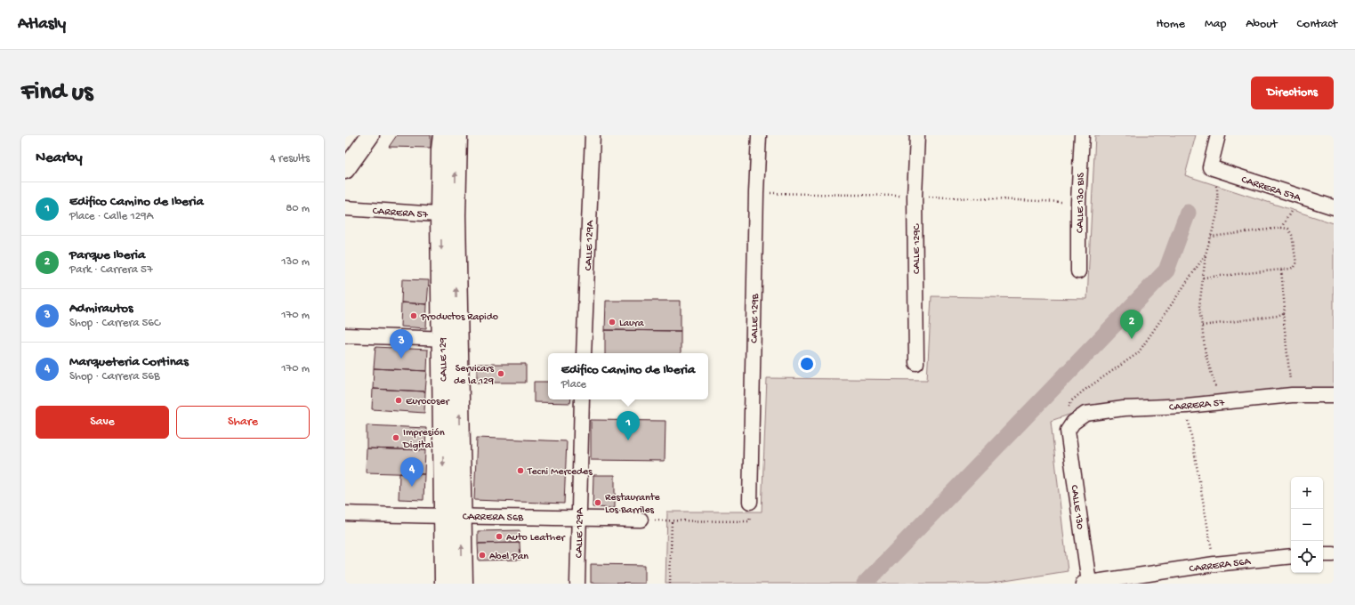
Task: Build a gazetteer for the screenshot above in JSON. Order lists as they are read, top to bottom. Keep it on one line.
{"streets":{"main road":["CALLE 129"],"street":["CARRERA 57A","CALLE 130 BIS","CARRERA 57","CALLE 129A","CALLE 129C","CALLE 129B","CALLE 130","CARRERA 56B","CARRERA 56A"]},"crossings":[["CARRERA 57","CALLE 129"],["CARRERA 57","CALLE 130"],["CALLE 129A","CARRERA 56B"],["CALLE 129","CARRERA 56B"],["CALLE 130","CARRERA 56A"]],"places":["Productos Rapido","Laura","Servicars de la 129","Eurocoser","Impresión Digital","Tecni Mercedes","Restaurante Los Barriles","Auto Leather","Abel Pan"],"page":{"header":"Atlasly","nav":["Home","Map","About","Contact"],"buttons":["Directions",["Save","Share"]],"title":"Find us","heading":["Nearby","4 results"],"list":[{"mark":"1","name":"Edifico Camino de Iberia","note":"Place · Calle 129A","value":"80 m"},{"mark":"2","name":"Parque Iberia","note":"Park · Carrera 57","value":"130 m"},{"mark":"3","name":"Admirautos","note":"Shop · Carrera 56C","value":"170 m"},{"mark":"4","name":"Marqueteria Cortinas","note":"Shop · Carrera 56B","value":"170 m"}],"pins":["2","3","1","4"],"popup":["Edifico Camino de Iberia","Place"],"map_buttons":["+","−"]}}
